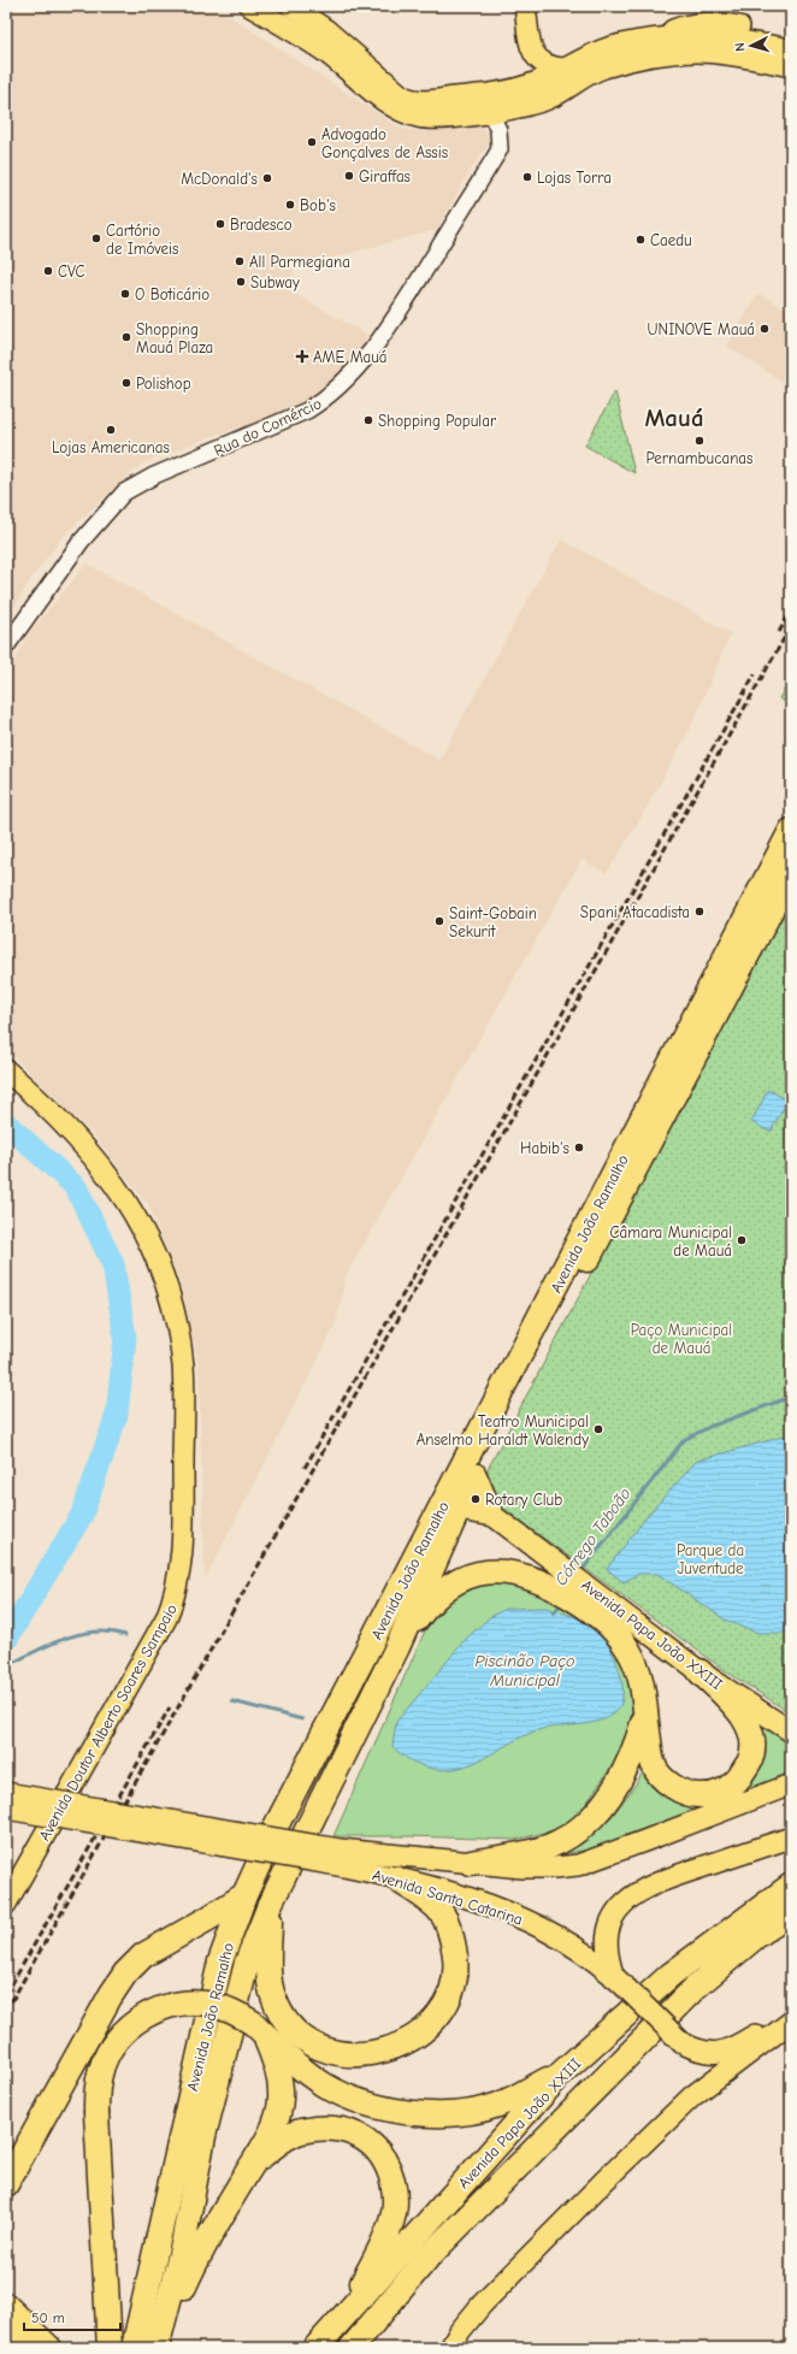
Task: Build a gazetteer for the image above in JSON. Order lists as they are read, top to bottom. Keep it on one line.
{"streets":{"highway":["Avenida João Ramalho","Avenida Papa João XXIII"],"main road":["Avenida Doutor Alberto Soares Sampaio","Avenida Santa Catarina"],"street":["Rua do Comércio"]},"districts":["Mauá"],"water":["Córrego Taboão","Piscinão Paço Municipal"],"parks":["Paço Municipal de Mauá","Parque da Juventude"],"places":{"other":["Advogado Gonçalves de Assis","Giraffas","Lojas Torra","McDonald's","Bob's","Bradesco","Cartório de Imóveis","Caedu","All Parmegiana","CVC","Subway","O Boticário","UNINOVE Mauá","Shopping Mauá Plaza","Polishop","Shopping Popular","Lojas Americanas","Pernambucanas","Spani Atacadista","Saint-Gobain Sekurit","Habib's","Câmara Municipal de Mauá","Teatro Municipal Anselmo Haraldt Walendy","Rotary Club"],"health":["AME Mauá"]},"scale_bar":"50 m","north":"left"}
